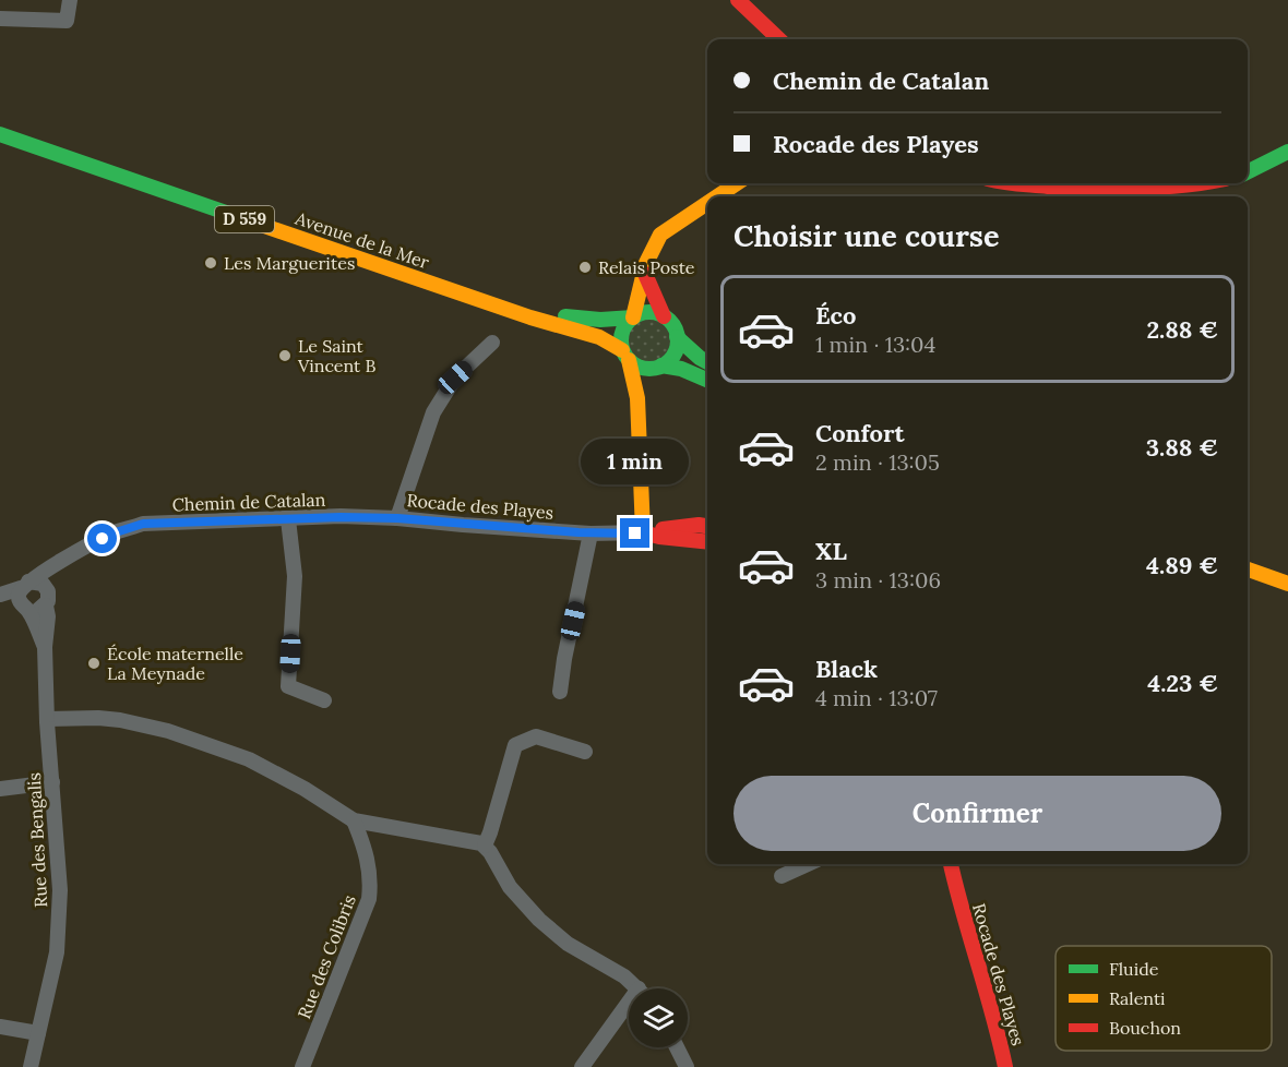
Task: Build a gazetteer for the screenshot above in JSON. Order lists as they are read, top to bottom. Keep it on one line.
{"streets":{"street":["D 559","Avenue de la Mer","Chemin de Catalan","Rocade des Playes","Rue des Bengalis","Rue des Colibris"]},"crossings":[["Chemin de Catalan","Rocade des Playes"],["Chemin de Catalan","Rue des Bengalis"]],"places":["Les Marguerites","Relais Poste","Le Saint Vincent B","École maternelle La Meynade"],"legend":["Fluide","Ralenti","Bouchon"],"page":{"banner":["Chemin de Catalan","Rocade des Playes"],"heading":"Choisir une course","list":[{"name":"Éco","note":"1 min · 13:04","value":"2.88 €"},{"name":"Confort","note":"2 min · 13:05","value":"3.88 €"},{"name":"XL","note":"3 min · 13:06","value":"4.89 €"},{"name":"Black","note":"4 min · 13:07","value":"4.23 €"}],"bubble":"1 min","buttons":"Confirmer"}}
